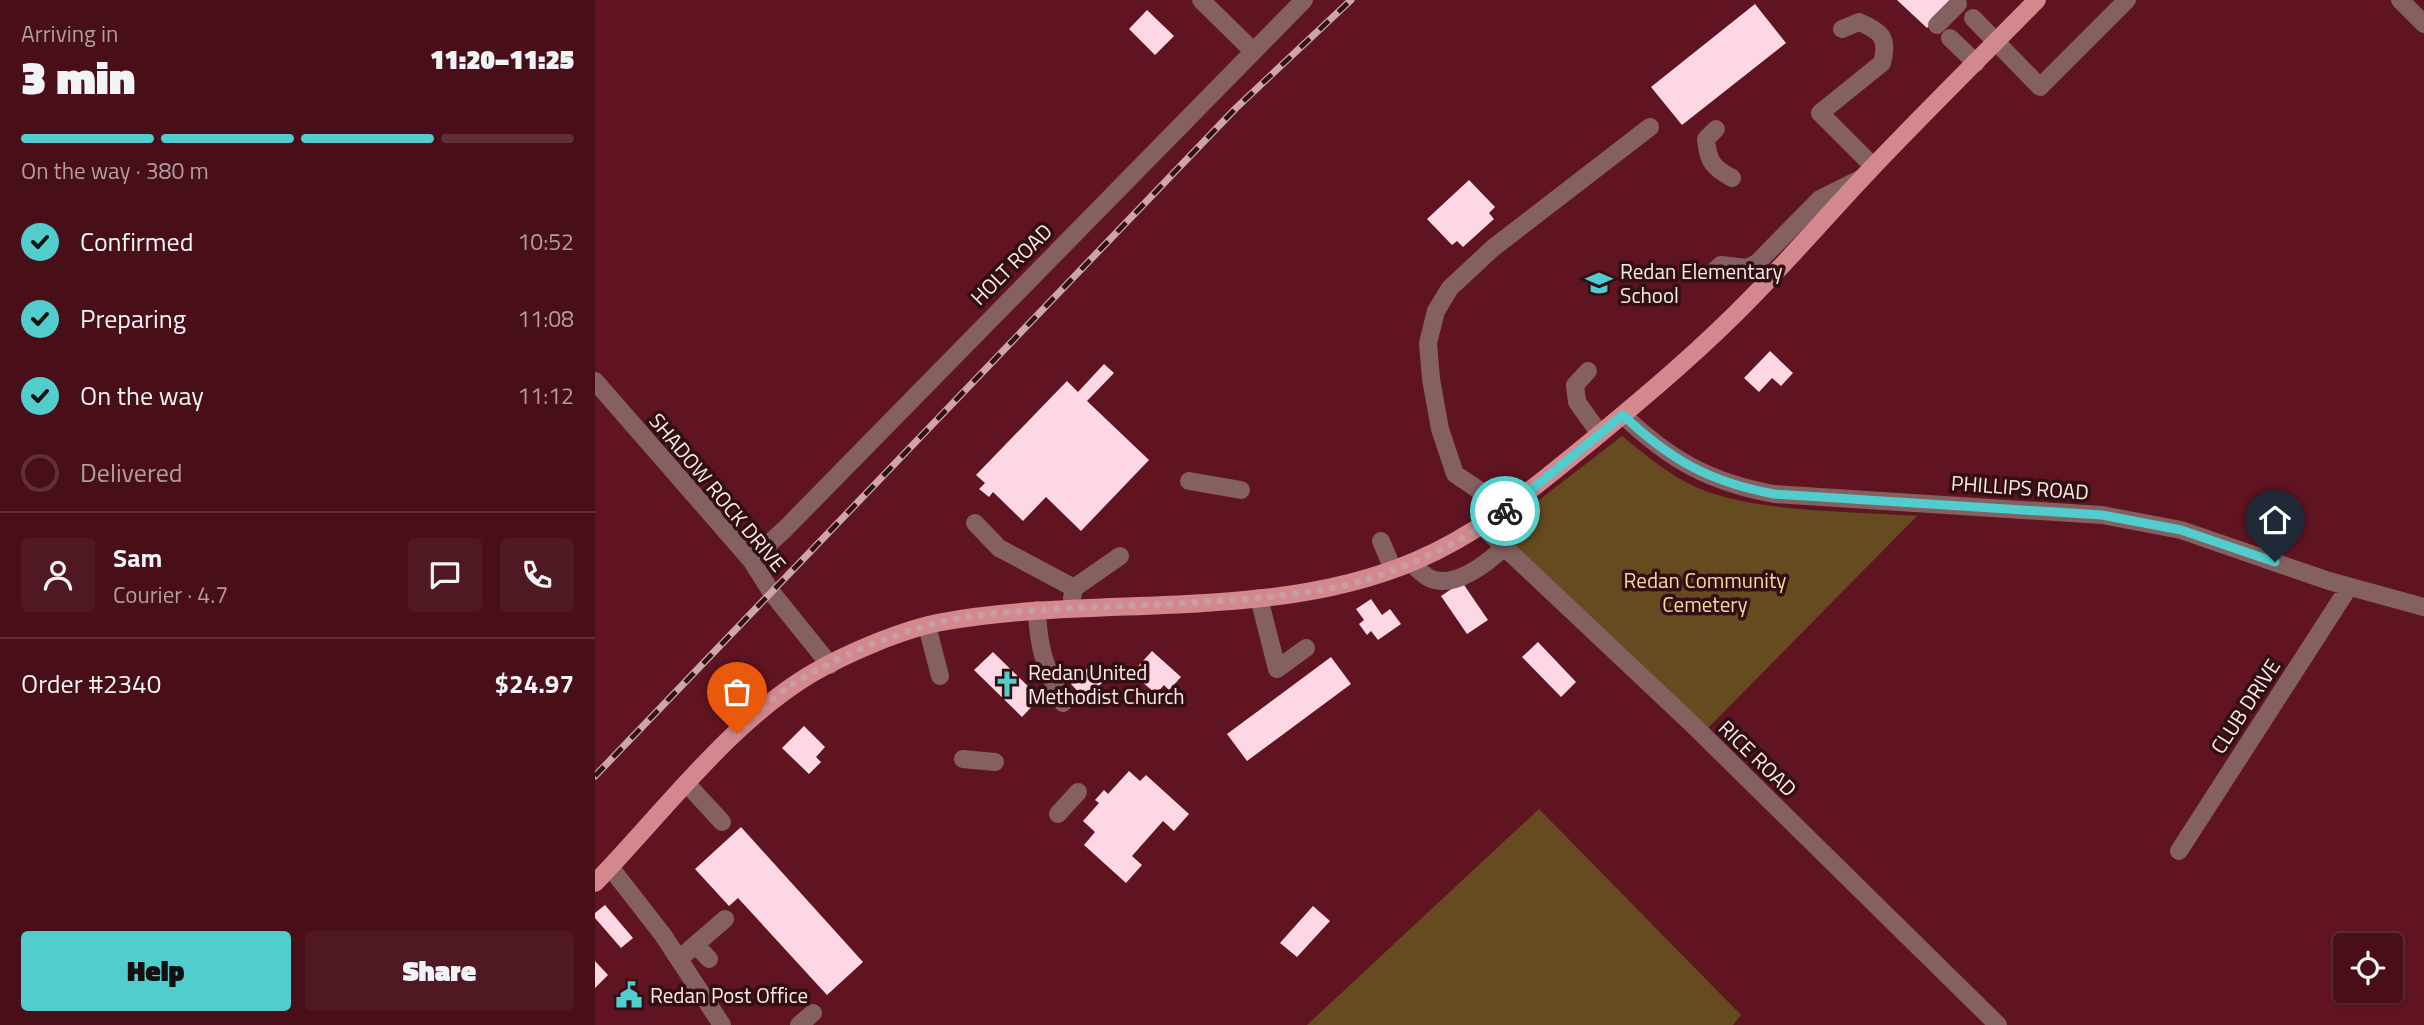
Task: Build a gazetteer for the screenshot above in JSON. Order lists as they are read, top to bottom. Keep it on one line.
{"streets":{"street":["HOLT ROAD","PHILLIPS ROAD","SHADOW ROCK DRIVE","CLUB DRIVE","RICE ROAD"]},"crossings":[["HOLT ROAD","SHADOW ROCK DRIVE"],["PHILLIPS ROAD","CLUB DRIVE"]],"parks":["Redan Community Cemetery"],"places":{"school or university":["Redan Elementary School"],"church":["Redan United Methodist Church"],"public building":["Redan Post Office"]},"page":{"heading":["3 min","Arriving in","11:20–11:25"],"panel":["Sam","Courier · 4.7","Order #2340","$24.97"],"bar":"On the way · 380 m","list":[["Confirmed","10:52"],["Preparing","11:08"],["On the way","11:12"],"Delivered"],"buttons":["Help","Share"]}}
